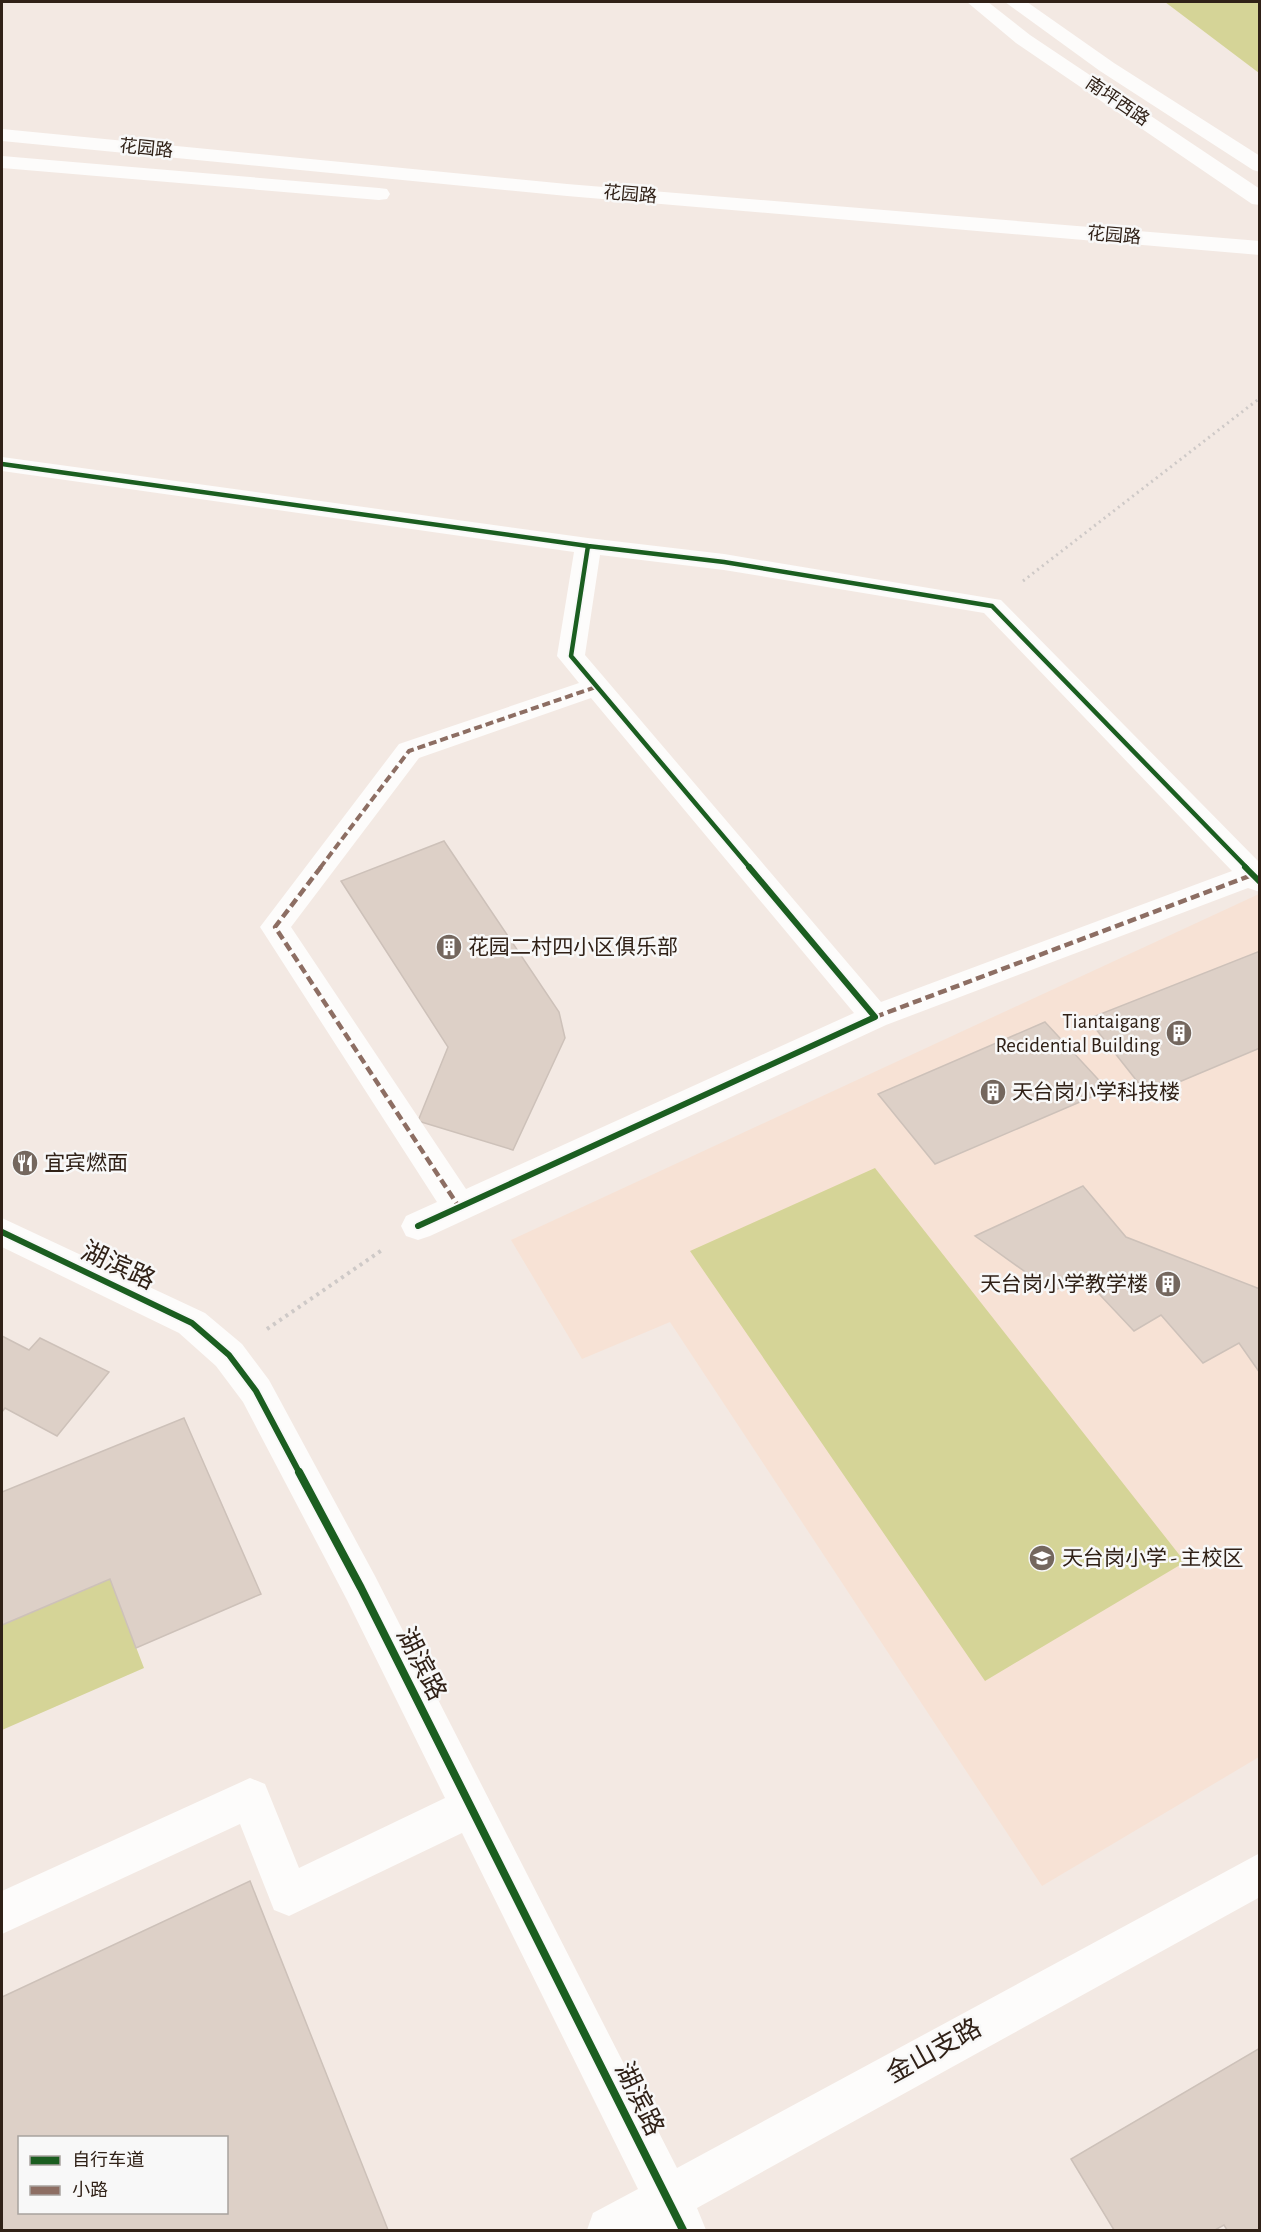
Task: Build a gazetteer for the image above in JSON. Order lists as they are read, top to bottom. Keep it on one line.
{"streets":{"street":["南坪西路","花园路","湖滨路","金山支路"]},"crossings":[["湖滨路","金山支路"]],"places":{"building":["花园二村四小区俱乐部","Tiantaigang Recidential Building","天台岗小学科技楼","天台岗小学教学楼"],"restaurant":["宜宾燃面"],"school or university":["天台岗小学 - 主校区"]},"legend":["自行车道","小路"]}
